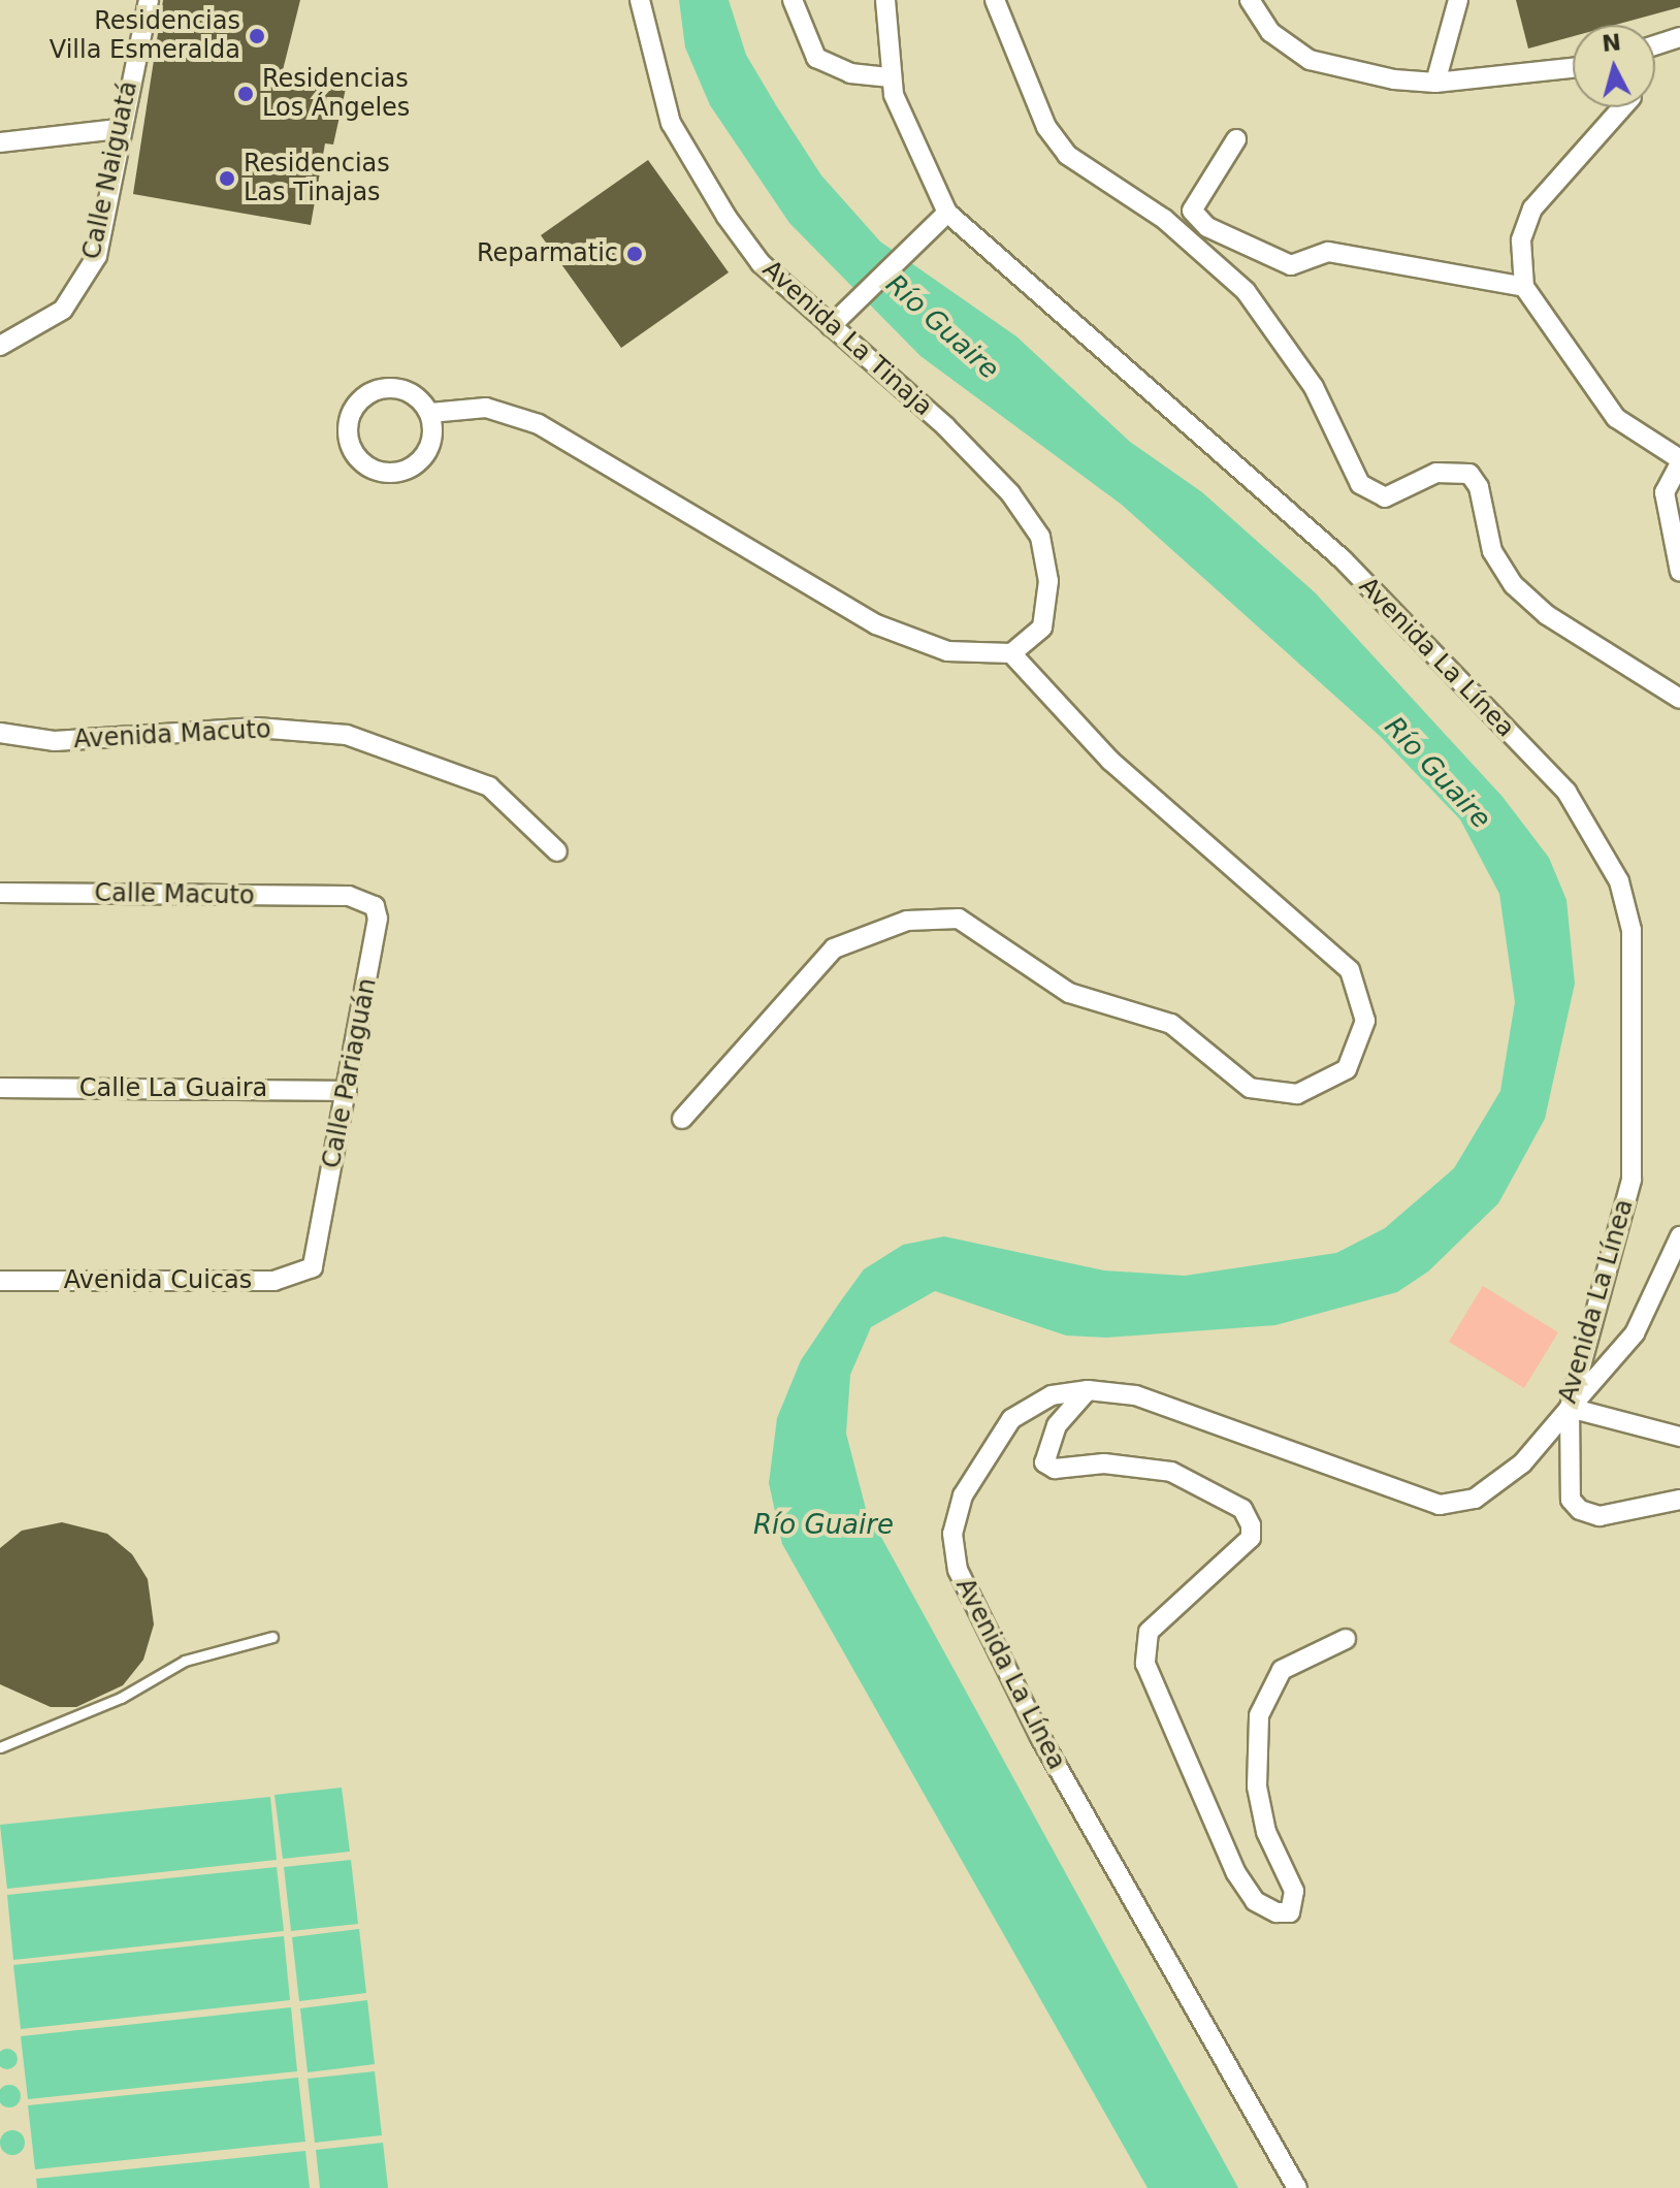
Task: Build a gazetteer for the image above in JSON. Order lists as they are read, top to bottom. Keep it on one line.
{"streets":{"street":["Calle Naiguatá","Avenida La Tinaja","Avenida La Línea","Avenida Macuto","Calle Macuto","Calle Pariaguán","Calle La Guaira","Avenida Cuicas"]},"crossings":[["Calle Macuto","Calle Pariaguán"],["Calle Pariaguán","Calle La Guaira"],["Calle Pariaguán","Avenida Cuicas"]],"water":["Río Guaire"],"places":["Residencias Villa Esmeralda","Residencias Los Ángeles","Residencias Las Tinajas","Reparmatic"],"north":"top"}
